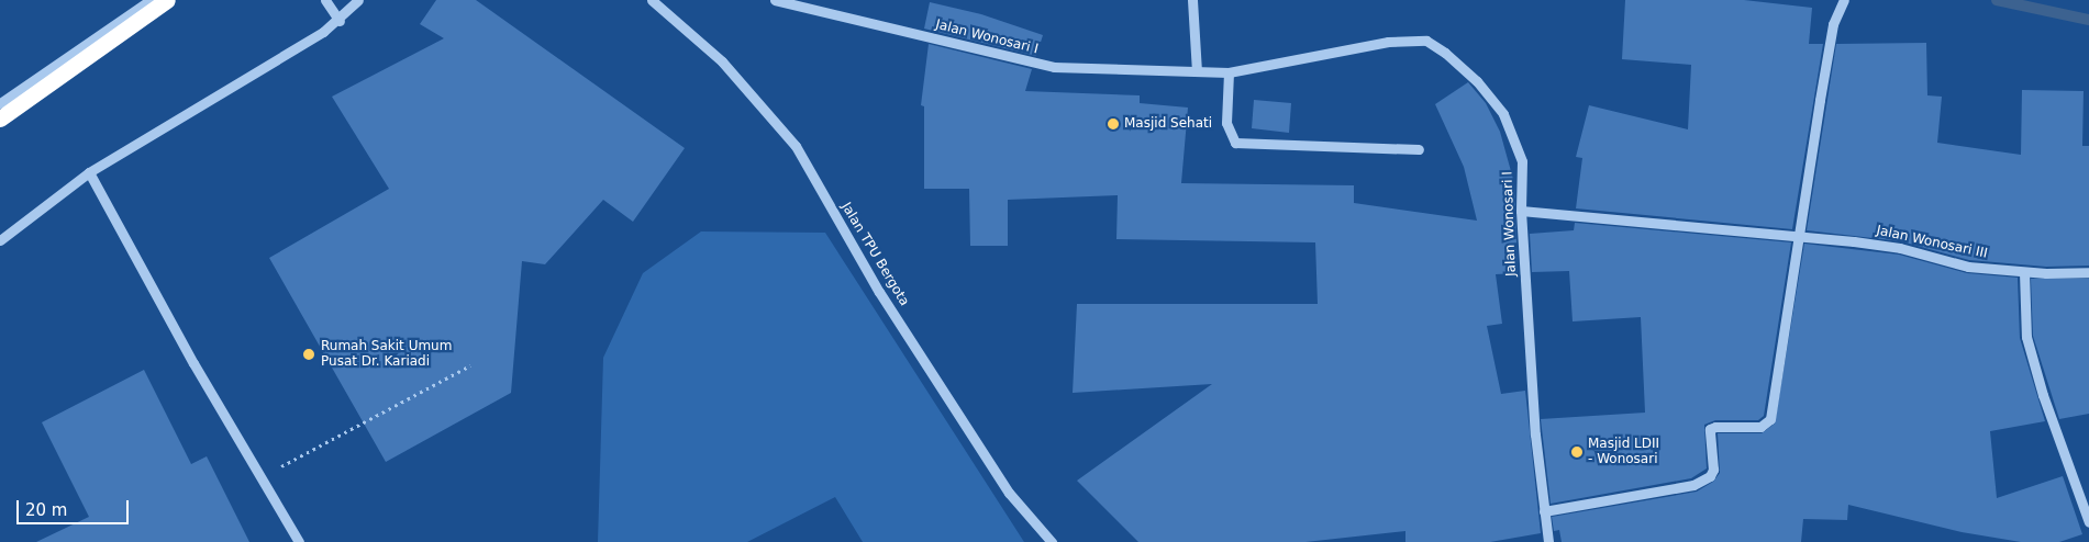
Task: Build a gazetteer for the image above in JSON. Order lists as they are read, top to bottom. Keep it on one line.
{"streets":{"street":["Jalan Wonosari I","Jalan Wonosari III","Jalan TPU Bergota"]},"crossings":[["Jalan Wonosari I","Jalan Wonosari III"]],"places":["Masjid Sehati","Rumah Sakit Umum Pusat Dr. Kariadi","Masjid LDII - Wonosari"],"scale_bar":"20 m"}
